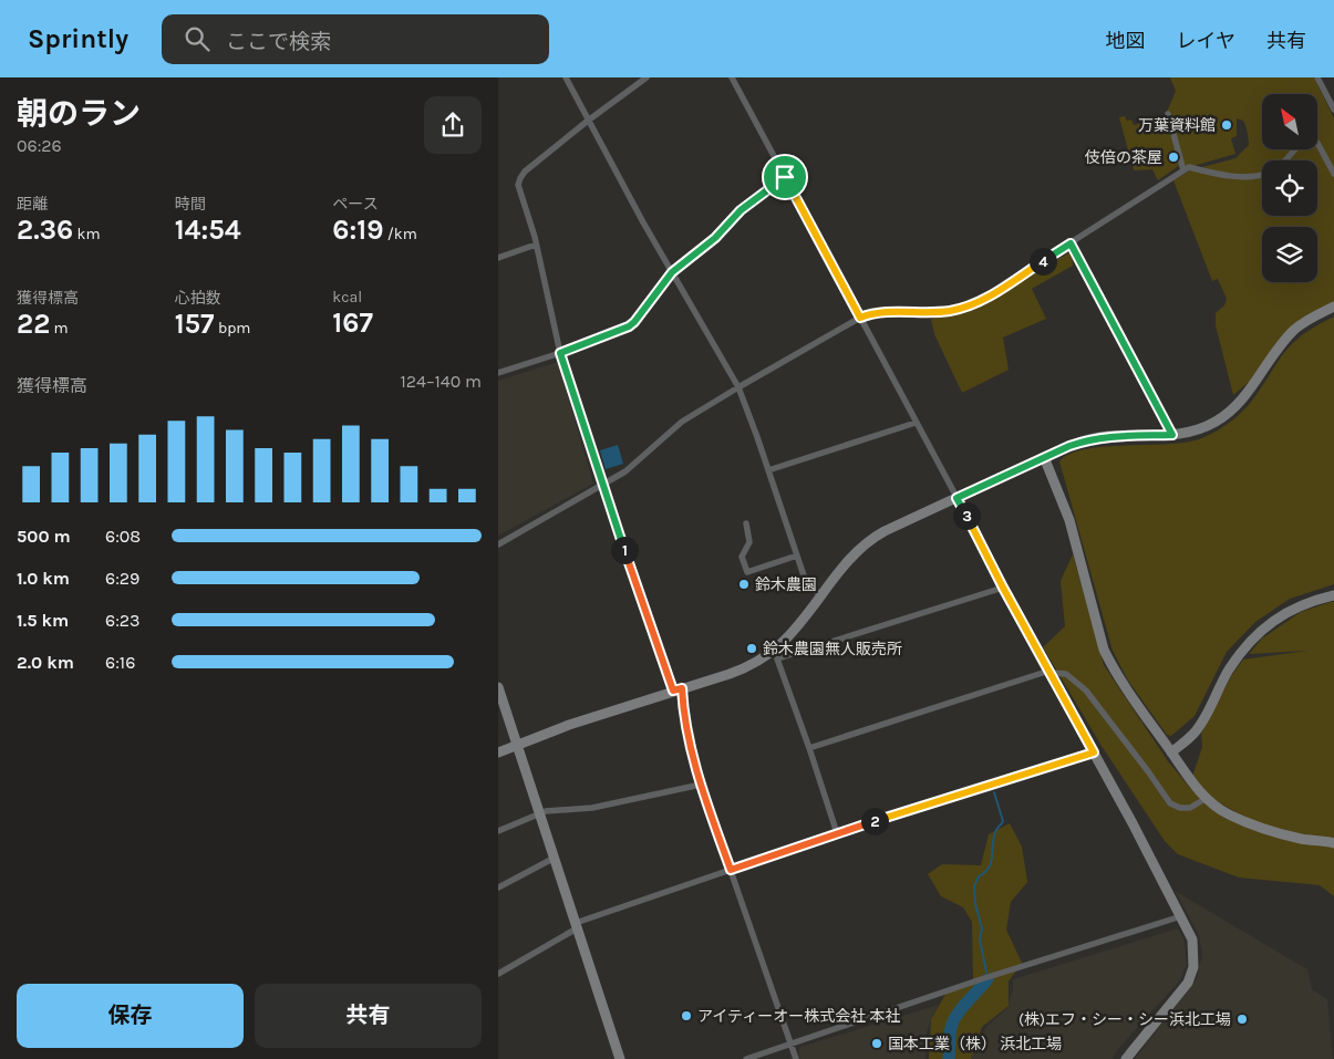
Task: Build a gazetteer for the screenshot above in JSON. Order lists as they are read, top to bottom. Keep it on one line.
{"places":["万葉資料館","伎倍の茶屋","鈴木農園","鈴木農園無人販売所","アイティーオー株式会社 本社","(株)エフ・シー・シー浜北工場","国本工業（株） 浜北工場"],"north":"top left","page":{"header":"Sprintly","search":"ここで検索","nav":["地図","レイヤ","共有"],"heading":["朝のラン","06:26"],"stats":[["距離","2.36 km"],["時間","14:54"],["ペース","6:19 /km"],["獲得標高","22 m"],["心拍数","157 bpm"],["kcal","167"]],"pins":["4","3","1","2"],"chart":["獲得標高","124–140 m"],"list":[{"name":"500 m","note":"6:08"},{"name":"1.0 km","note":"6:29"},{"name":"1.5 km","note":"6:23"},{"name":"2.0 km","note":"6:16"}],"buttons":["保存","共有"]}}
